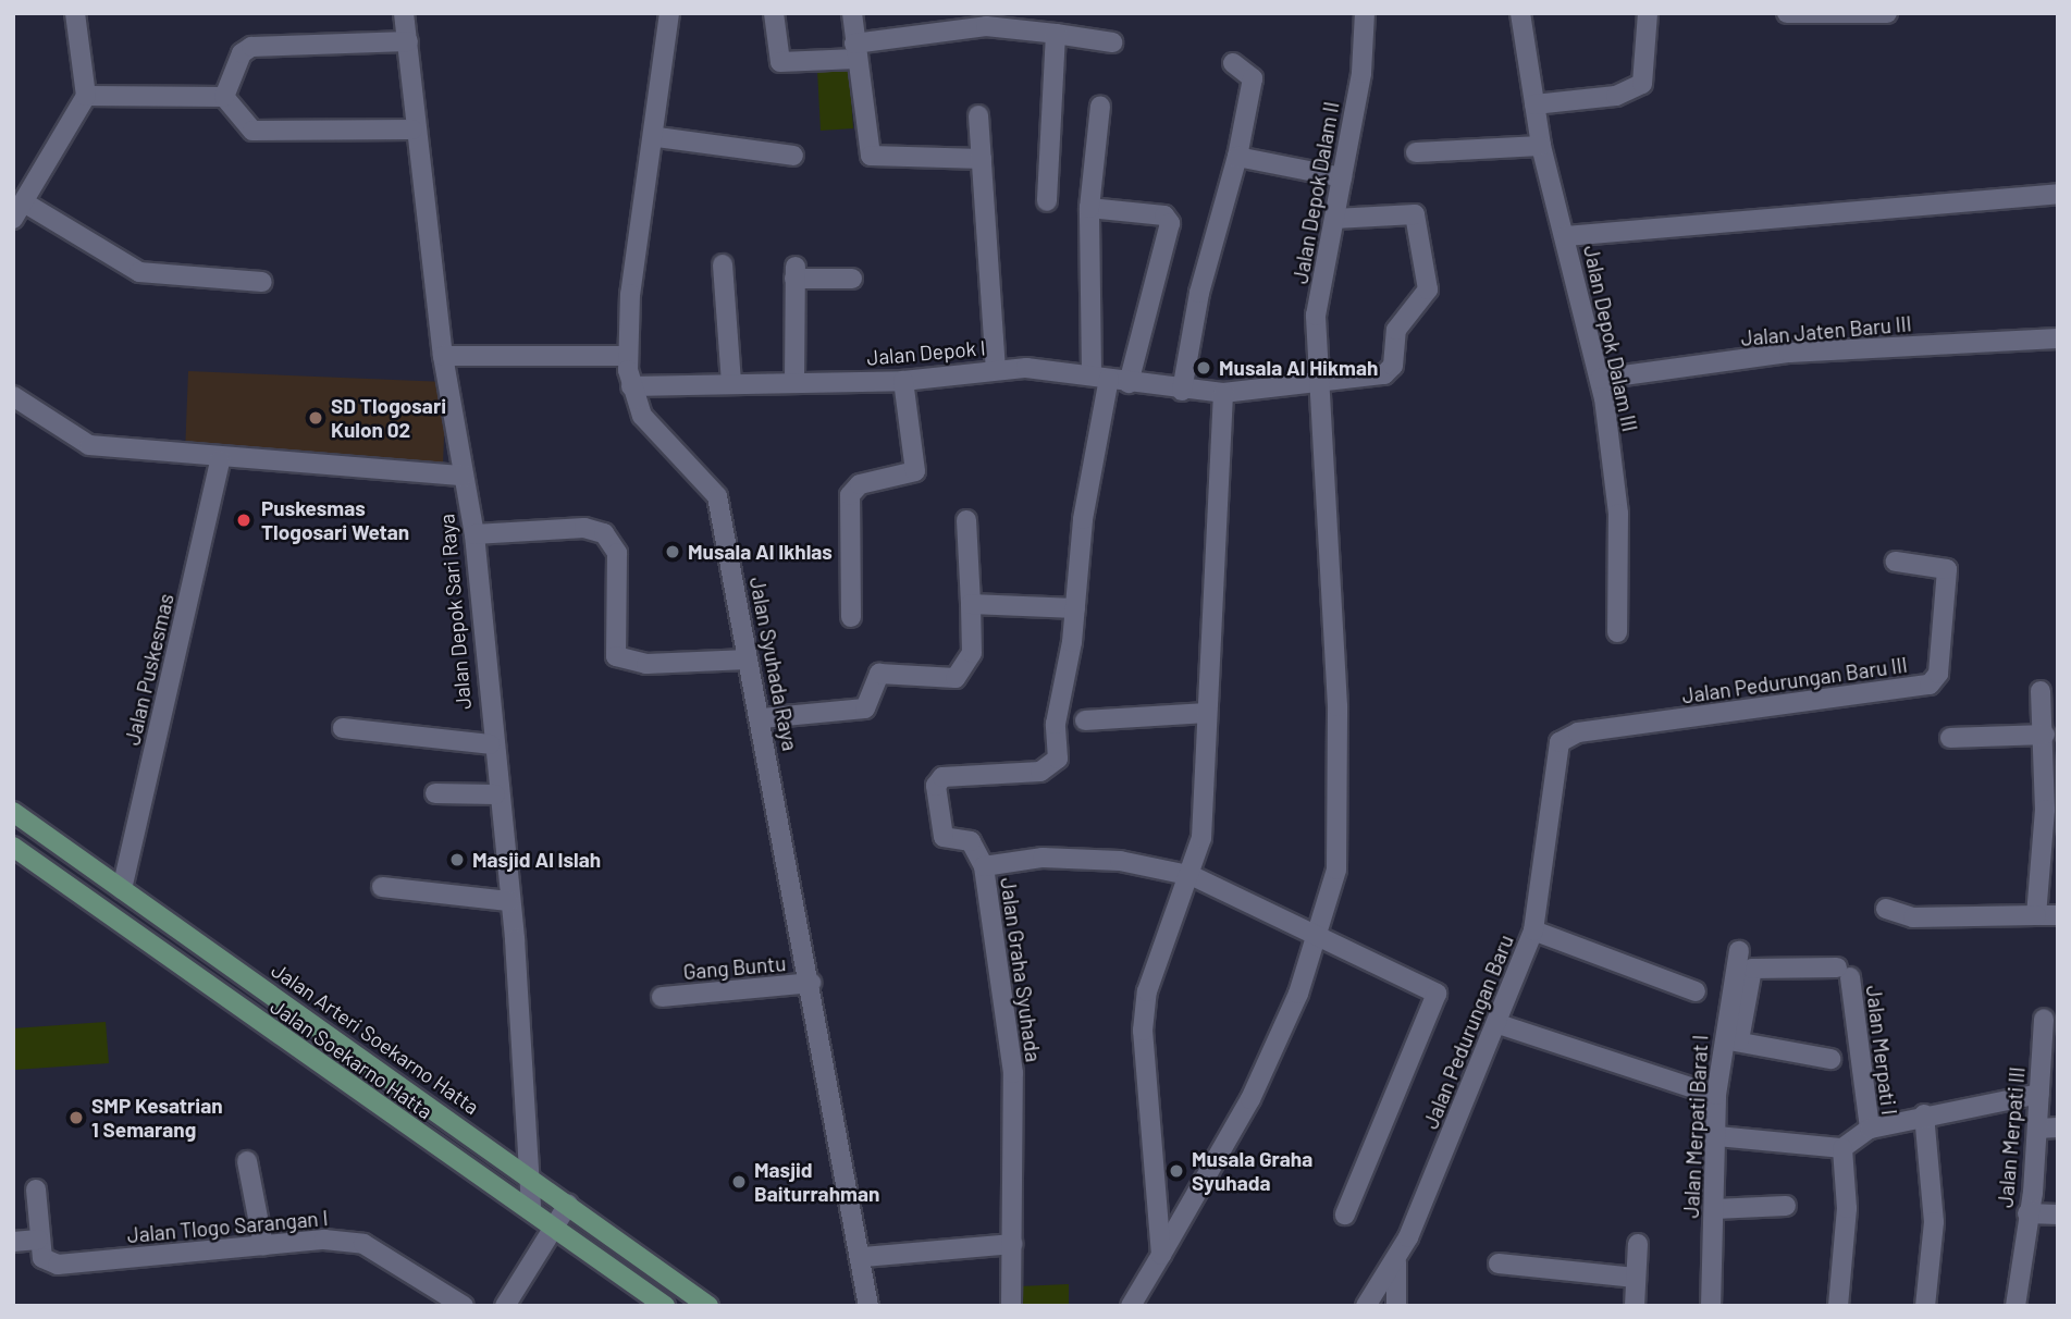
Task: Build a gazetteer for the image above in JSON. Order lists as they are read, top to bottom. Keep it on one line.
{"streets":{"main road":["Jalan Arteri Soekarno Hatta","Jalan Soekarno Hatta"],"street":["Jalan Depok Dalam II","Jalan Jaten Baru III","Jalan Depok Dalam III","Jalan Depok I","Jalan Depok Sari Raya","Jalan Syuhada Raya","Jalan Puskesmas","Jalan Pedurungan Baru III","Gang Buntu","Jalan Graha Syuhada","Jalan Pedurungan Baru","Jalan Merpati I","Jalan Merpati Barat I","Jalan Merpati III","Jalan Tlogo Sarangan I"]},"crossings":[["Jalan Depok Dalam II","Jalan Depok I"],["Jalan Depok Dalam II","Jalan Graha Syuhada"],["Jalan Jaten Baru III","Jalan Depok Dalam III"],["Jalan Depok I","Jalan Syuhada Raya"],["Jalan Depok Sari Raya","Jalan Arteri Soekarno Hatta"],["Jalan Depok Sari Raya","Jalan Soekarno Hatta"],["Jalan Syuhada Raya","Gang Buntu"],["Jalan Puskesmas","Jalan Arteri Soekarno Hatta"],["Jalan Pedurungan Baru III","Jalan Pedurungan Baru"],["Jalan Merpati I","Jalan Merpati Barat I"]],"places":["Musala Al Hikmah","SD Tlogosari Kulon 02","Puskesmas Tlogosari Wetan","Musala Al Ikhlas","Masjid Al Islah","SMP Kesatrian 1 Semarang","Musala Graha Syuhada","Masjid Baiturrahman"]}
